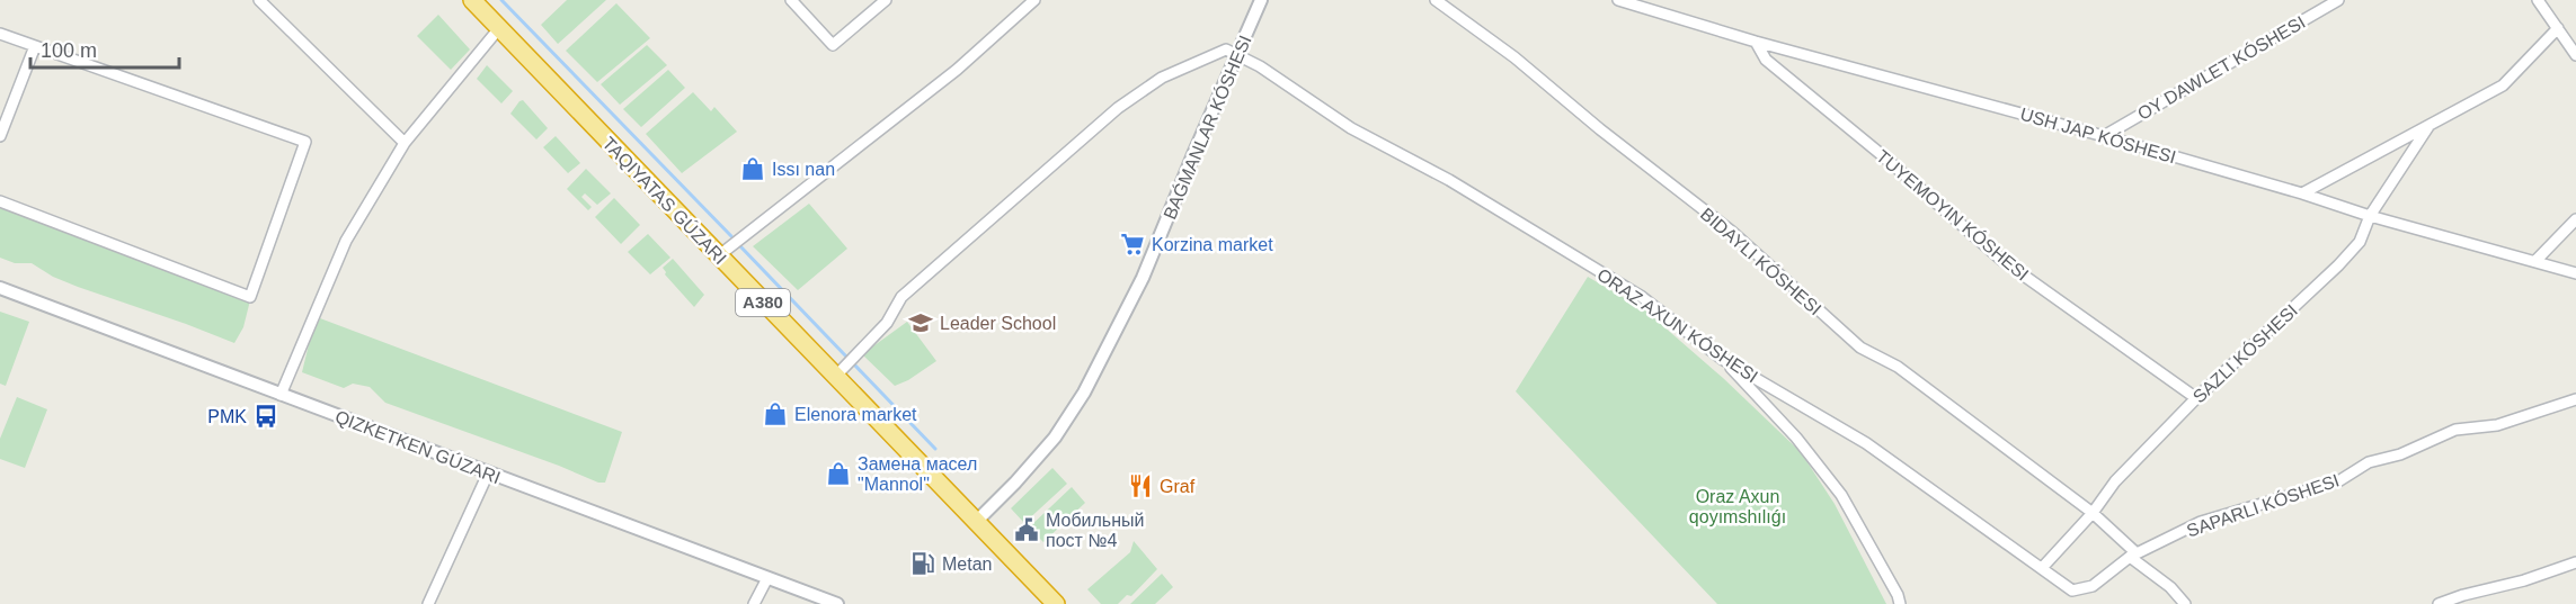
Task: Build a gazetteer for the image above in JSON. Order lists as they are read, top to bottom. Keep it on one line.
{"streets":{"highway":["A380"],"street":["OY DAWLET KÓSHESI","BAǴMANLAR KÓSHESI","USH JAP KÓSHESI","ORAZ AXUN KÓSHESI"]},"crossings":[["OY DAWLET KÓSHESI","USH JAP KÓSHESI"],["BAǴMANLAR KÓSHESI","A380"],["BAǴMANLAR KÓSHESI","ORAZ AXUN KÓSHESI"]],"parks":["Oraz Axun qoyımshılıǵı"],"places":{"shop":["Issı nan","Elenora market","Замена масел \"Mannol\""],"supermarket":["Korzina market"],"school or university":["Leader School"],"bus stop":["PMK"],"restaurant":["Graf"],"public building":["Мобильный пост №4"],"fuel station":["Metan"]},"scale_bar":"100 m"}
